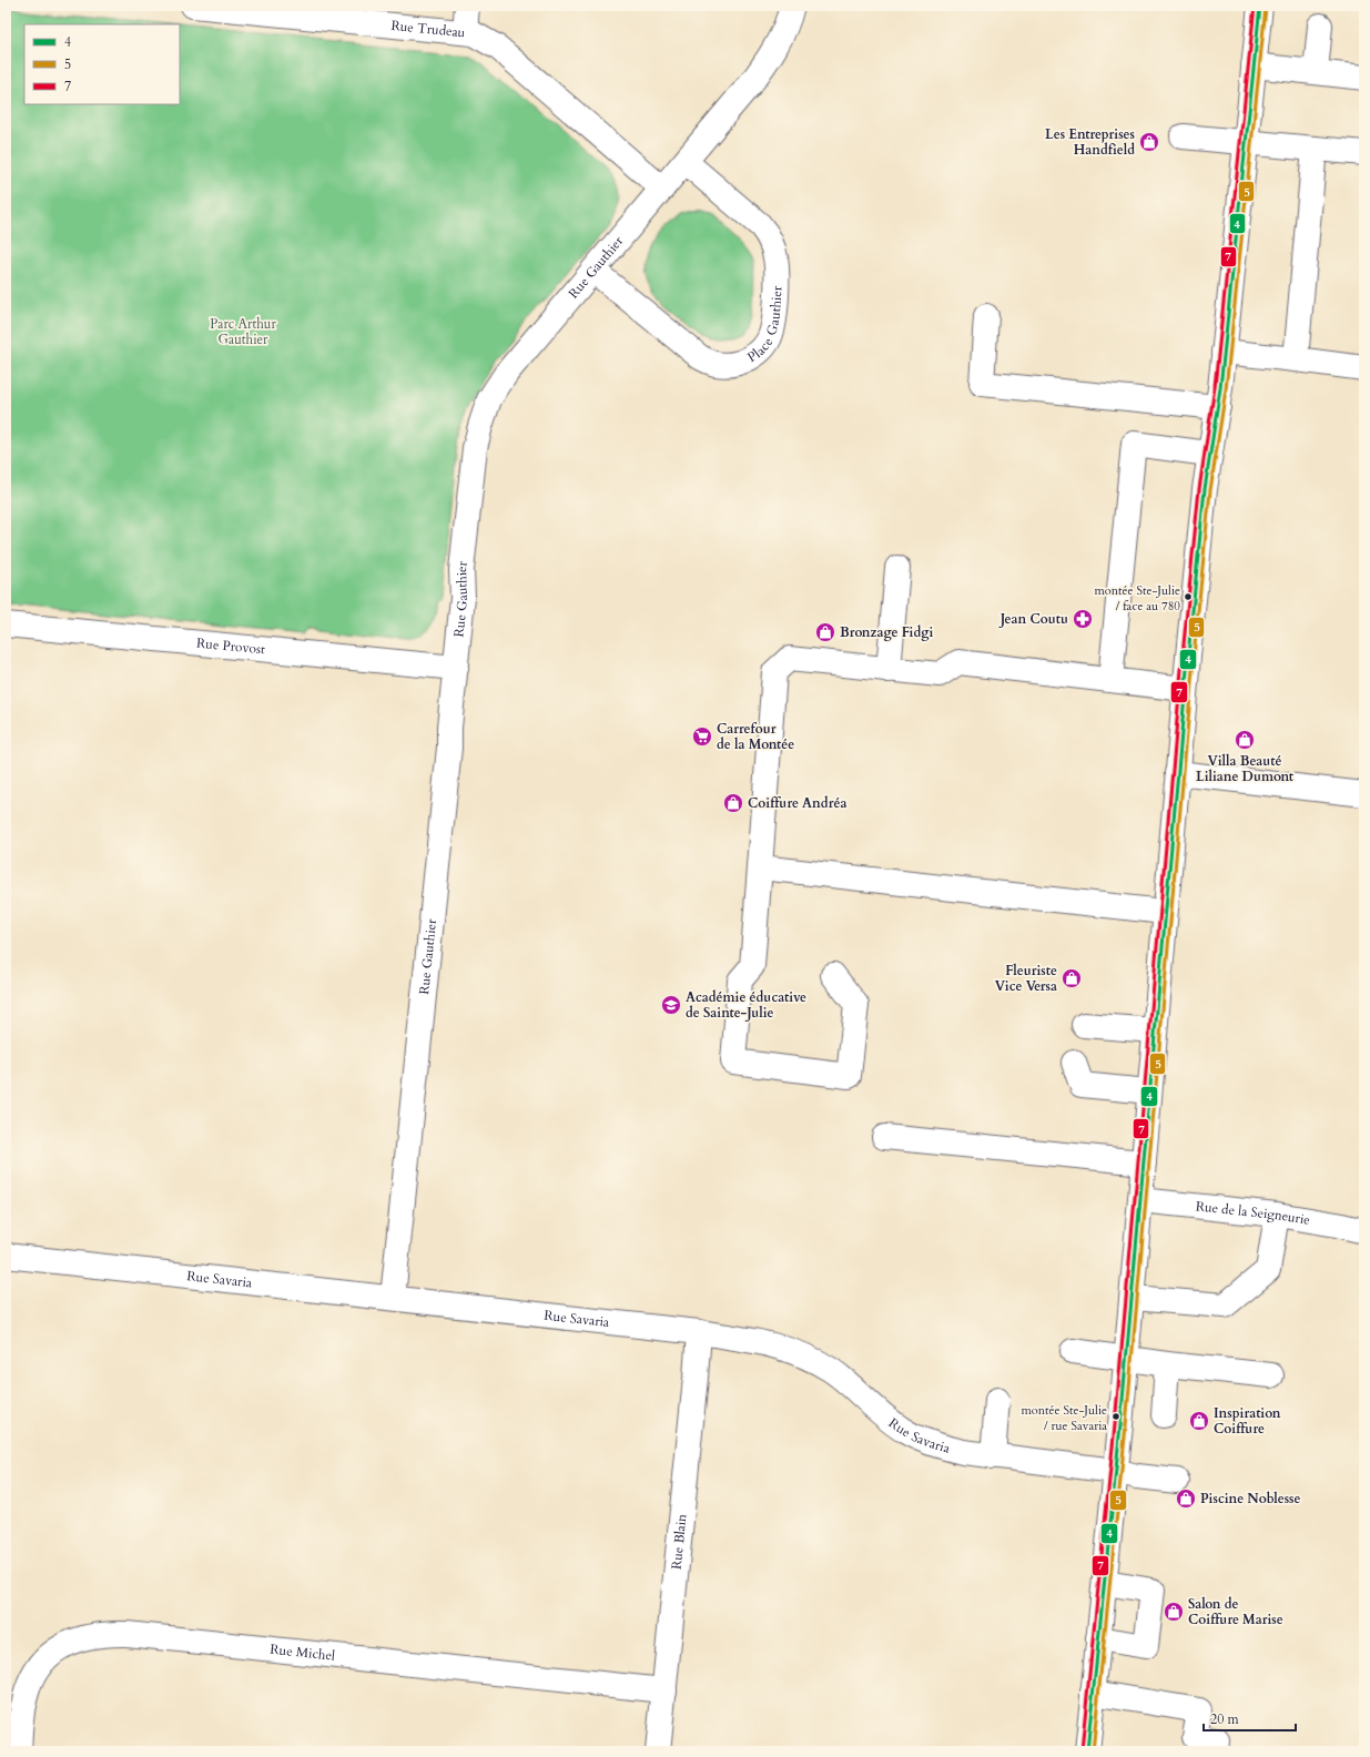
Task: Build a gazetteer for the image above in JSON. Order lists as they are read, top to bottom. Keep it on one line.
{"streets":{"street":["Rue Trudeau","Rue Gauthier","Place Gauthier","Rue Provost","Rue de la Seigneurie","Rue Savaria","Rue Blain","Rue Michel"]},"crossings":[["Rue Trudeau","Rue Gauthier"],["Rue Gauthier","Place Gauthier"],["Rue Gauthier","Rue Provost"],["Rue Gauthier","Rue Savaria"],["Rue Savaria","Rue Blain"],["Rue Blain","Rue Michel"]],"parks":["Parc Arthur Gauthier"],"places":{"shop":["Les Entreprises Handfield","Bronzage Fidgi","Villa Beauté Liliane Dumont","Coiffure Andréa","Fleuriste Vice Versa","Inspiration Coiffure","Piscine Noblesse","Salon de Coiffure Marise"],"other":["montée Ste-Julie / face au 780","montée Ste-Julie / rue Savaria"],"pharmacy":["Jean Coutu"],"supermarket":["Carrefour de la Montée"],"school or university":["Académie éducative de Sainte-Julie"]},"lines":["transit line 4","transit line 7","transit line 5"],"legend":["4","5","7"],"scale_bar":"20 m"}
